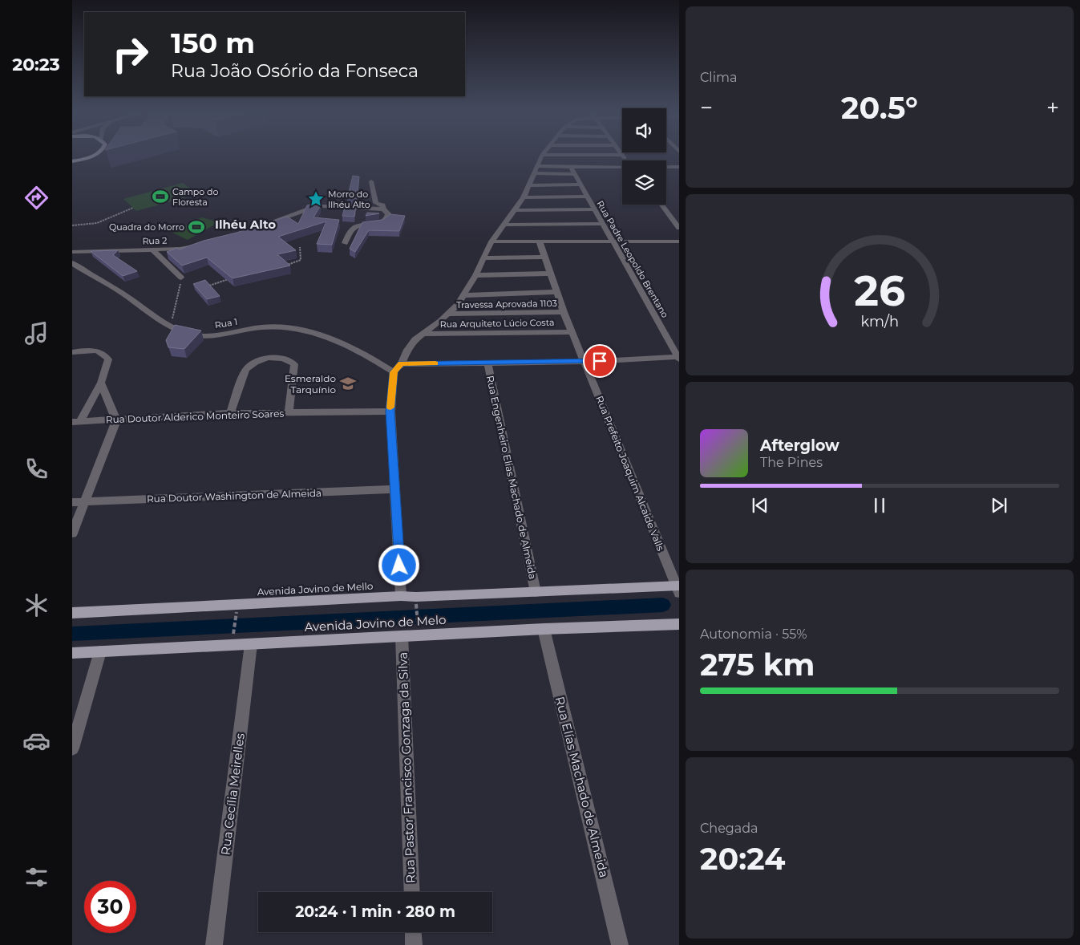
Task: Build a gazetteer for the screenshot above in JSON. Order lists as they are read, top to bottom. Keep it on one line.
{"streets":{"main road":["Avenida Jovino de Mello","Avenida Jovino de Melo"],"street":["Rua 2","Rua Padre Leopoldo Brentano","Travessa Aprovada 1103","Rua 1","Rua Arquiteto Lúcio Costa","Rua Doutor Alderico Monteiro Soares","Rua Prefeito Joaquim Alcaide Valls","Rua Engenheiro Elias Machado de Almeida","Rua Doutor Washington de Almeida","Rua Pastor Francisco Gonzaga da Silva","Rua Elías Machado de Almeida","Rua Cecília Meirelles"]},"crossings":[["Travessa Aprovada 1103","Rua Prefeito Joaquim Alcaide Valls"],["Rua Arquiteto Lúcio Costa","Rua Prefeito Joaquim Alcaide Valls"],["Rua Prefeito Joaquim Alcaide Valls","Avenida Jovino de Mello"],["Rua Engenheiro Elias Machado de Almeida","Avenida Jovino de Mello"],["Avenida Jovino de Melo","Rua Pastor Francisco Gonzaga da Silva"],["Avenida Jovino de Melo","Rua Elías Machado de Almeida"],["Avenida Jovino de Melo","Rua Cecília Meirelles"]],"districts":["Ilhéu Alto"],"places":{"sports":["Campo do Floresta","Quadra do Morro"],"place":["Morro do Ilhéu Alto"],"school or university":["Esmeraldo Tarquínio"]},"page":{"tabs":"20:23","tile":["Clima",["Autonomia · 55%","275 km"],["Chegada","20:24"]],"turn":["150 m","Rua João Osório da Fonseca"],"heat":["−","20.5°","+"],"song":["Afterglow","The Pines"],"limit":"30","trip":"20:24 · 1 min · 280 m","gauge":["26","km/h"]}}
